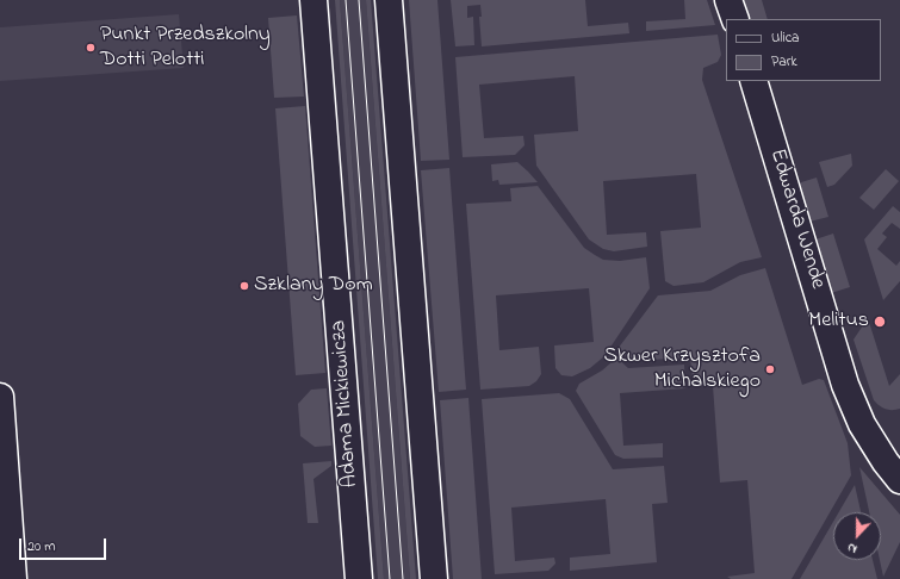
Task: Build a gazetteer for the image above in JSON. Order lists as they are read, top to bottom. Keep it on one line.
{"streets":{"street":["Edwarda Wende","Adama Mickiewicza"]},"places":["Punkt Przedszkolny Dotti Pelotti","Szklany Dom","Melitus","Skwer Krzysztofa Michalskiego"],"legend":["Ulica","Park"],"scale_bar":"20 m","north":"bottom"}
